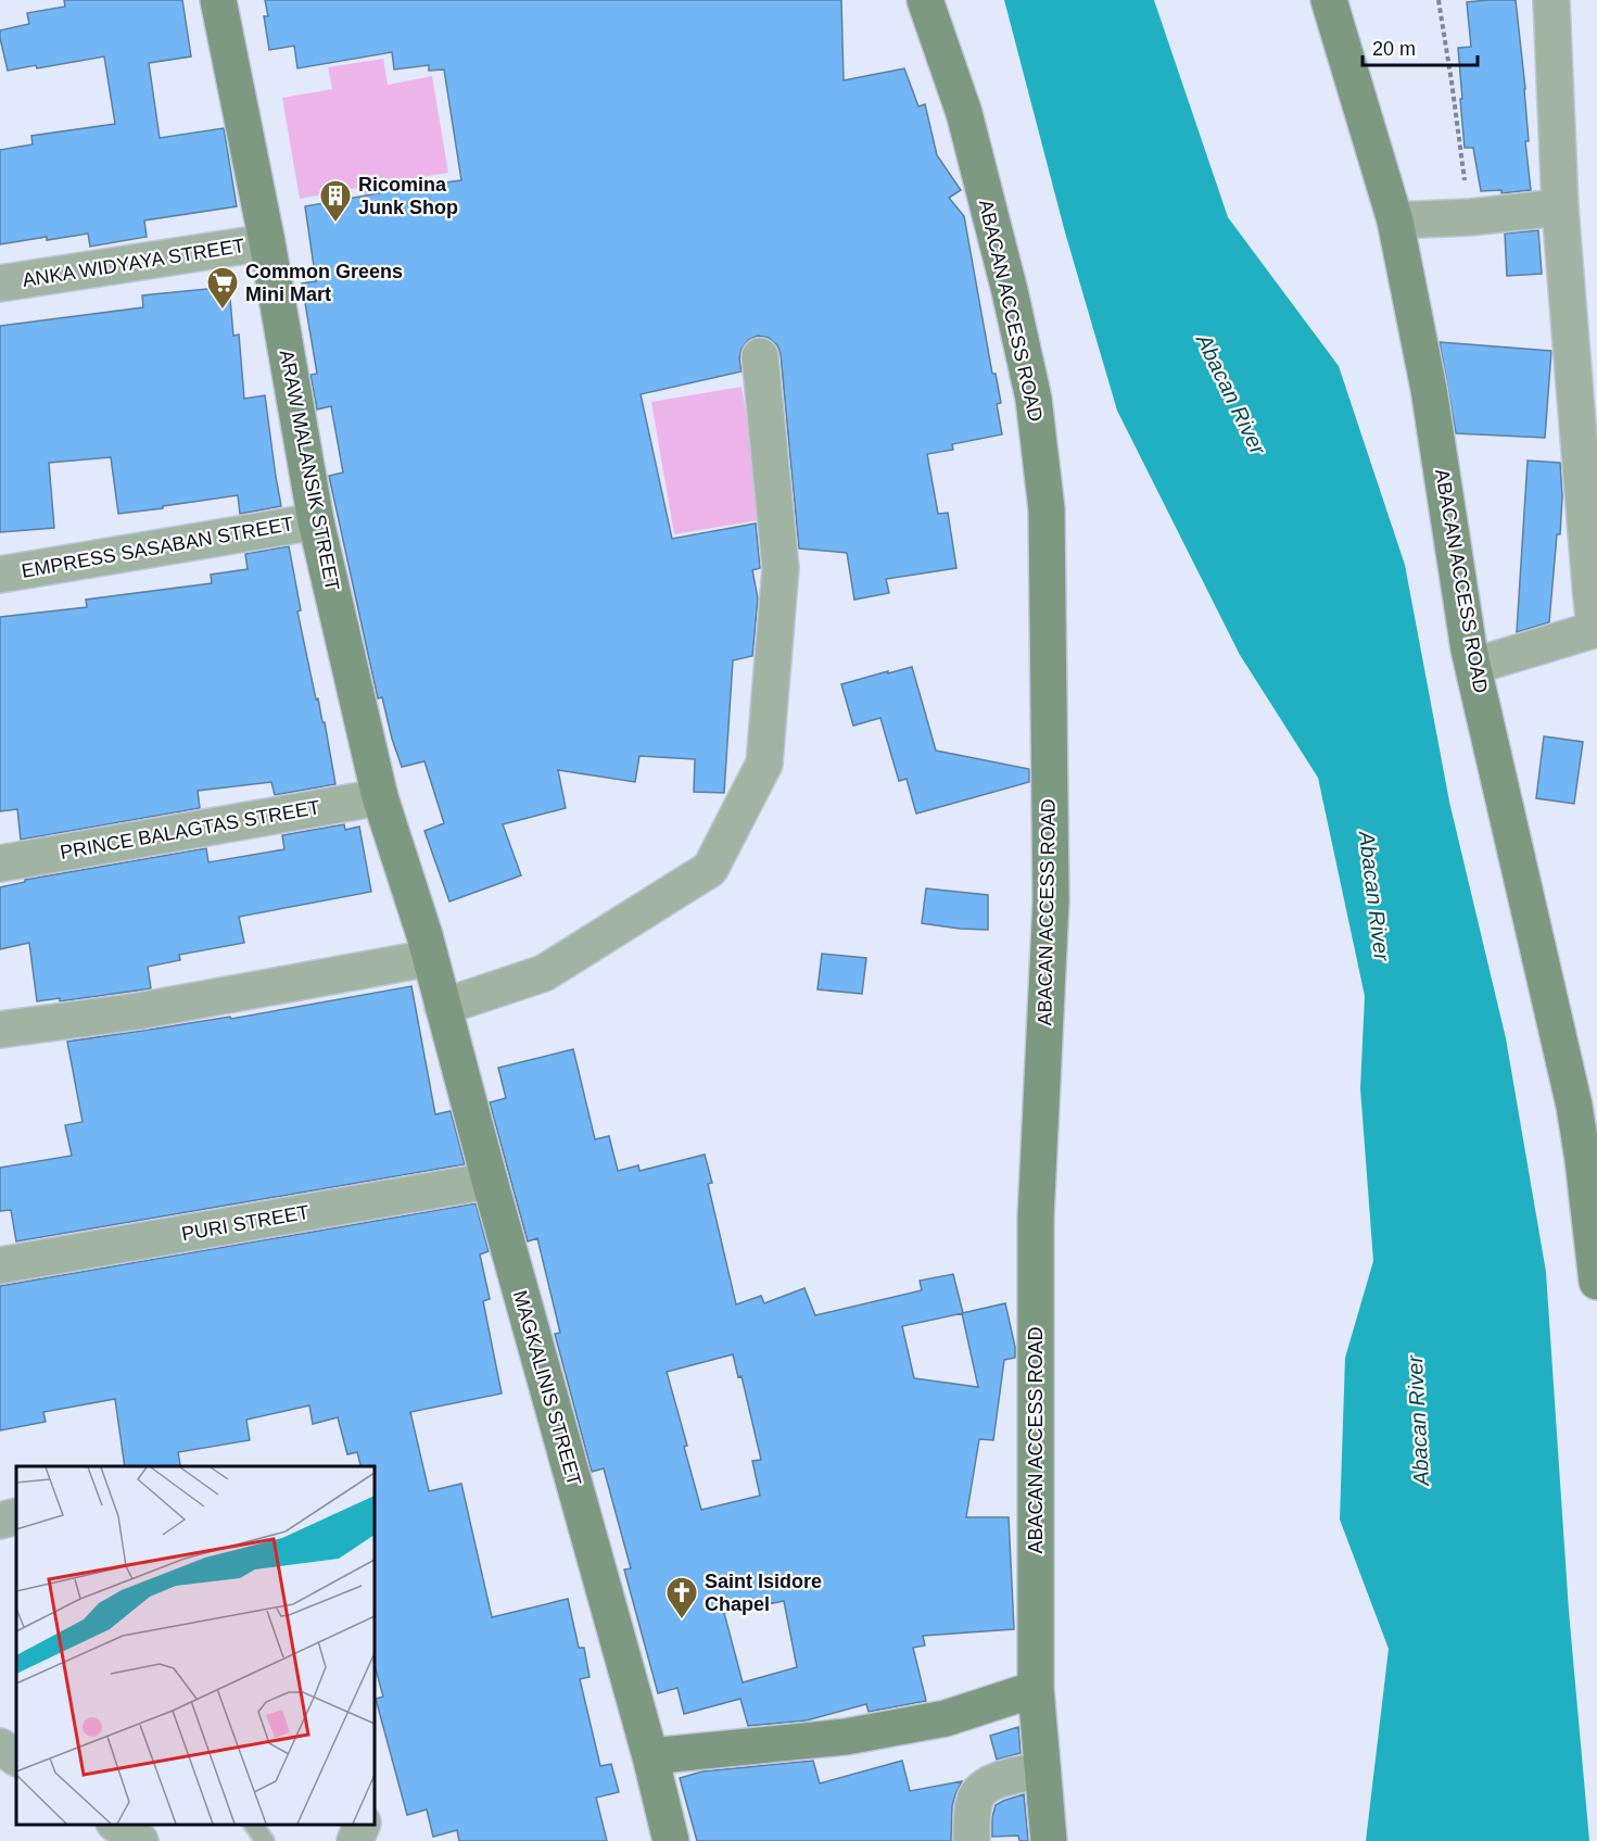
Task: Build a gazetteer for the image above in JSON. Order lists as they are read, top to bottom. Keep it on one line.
{"streets":{"street":["ANKA WIDYAYA STREET","ABACAN ACCESS ROAD","ARAW MALANSIK STREET","EMPRESS SASABAN STREET","PRINCE BALAGTAS STREET","PURI STREET","MAGKALINIS STREET"]},"crossings":[["ANKA WIDYAYA STREET","ARAW MALANSIK STREET"],["ARAW MALANSIK STREET","EMPRESS SASABAN STREET"],["ARAW MALANSIK STREET","PRINCE BALAGTAS STREET"],["ARAW MALANSIK STREET","MAGKALINIS STREET"],["PURI STREET","MAGKALINIS STREET"]],"water":["Abacan River"],"places":{"building":["Ricomina Junk Shop"],"supermarket":["Common Greens Mini Mart"],"church":["Saint Isidore Chapel"]},"scale_bar":"20 m"}
